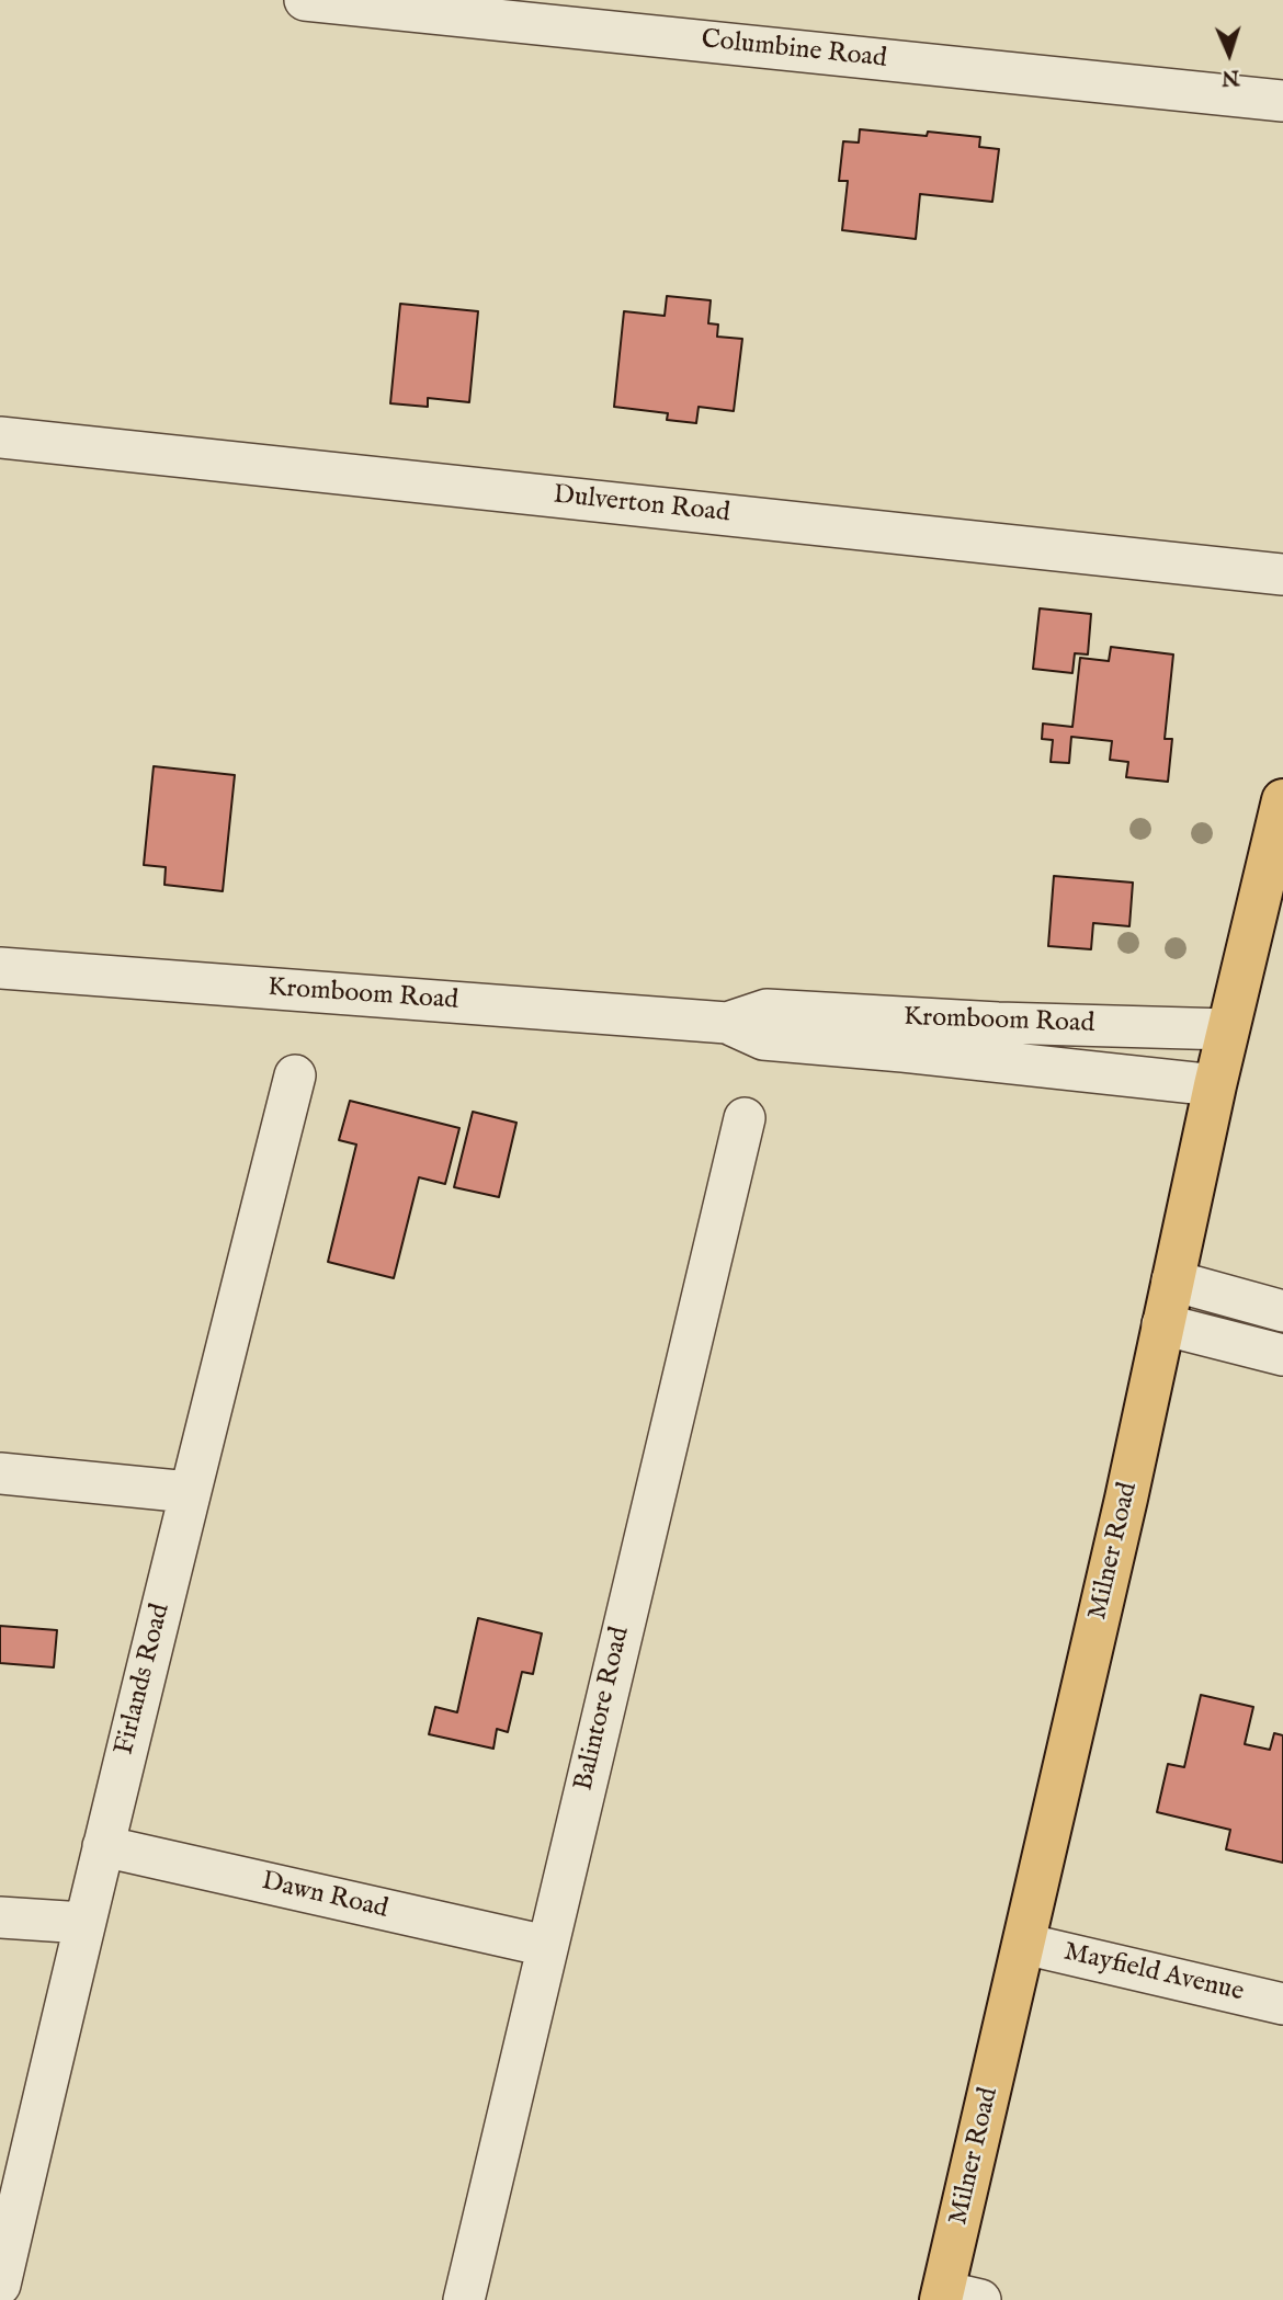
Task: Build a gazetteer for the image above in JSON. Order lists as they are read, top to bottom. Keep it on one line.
{"streets":{"main road":["Milner Road"],"street":["Columbine Road","Dulverton Road","Kromboom Road","Firlands Road","Balintore Road","Dawn Road","Mayfield Avenue"]},"crossings":[["Kromboom Road","Milner Road"],["Milner Road","Mayfield Avenue"],["Firlands Road","Dawn Road"],["Balintore Road","Dawn Road"]],"north":"bottom"}
